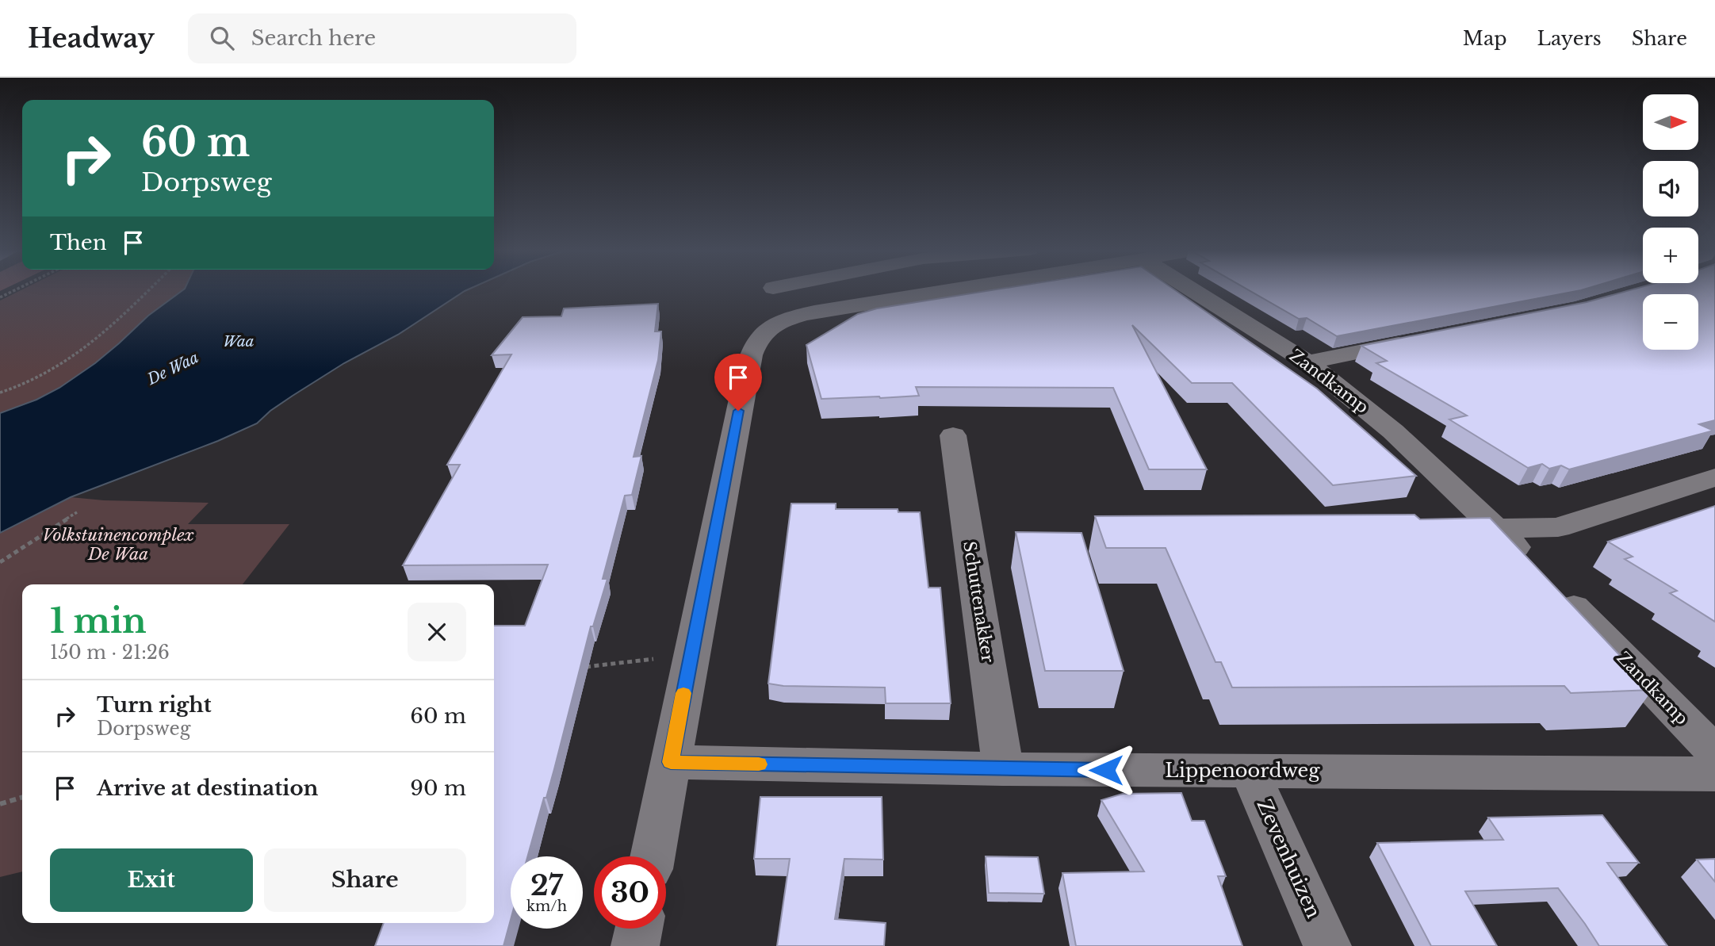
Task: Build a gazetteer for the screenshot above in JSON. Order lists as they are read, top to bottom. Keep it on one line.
{"streets":{"street":["Zandkamp","Schuttenakker","Lippenoordweg","Zevenhuizen"]},"crossings":[["Schuttenakker","Lippenoordweg"],["Lippenoordweg","Zevenhuizen"]],"water":["Waa","De Waa"],"parks":["Volkstuinencomplex De Waa"],"north":"right","page":{"header":"Headway","search":"Search here","nav":["Map","Layers","Share"],"map_buttons":["+","−"],"turn":["60 m","Dorpsweg"],"then":"Then","heading":["1 min","150 m · 21:26"],"list":[{"name":"Turn right","note":"Dorpsweg","value":"60 m"},{"name":"Arrive at destination","value":"90 m"}],"buttons":["Exit","Share"],"speed":"27 km/h","limit":"30"}}
